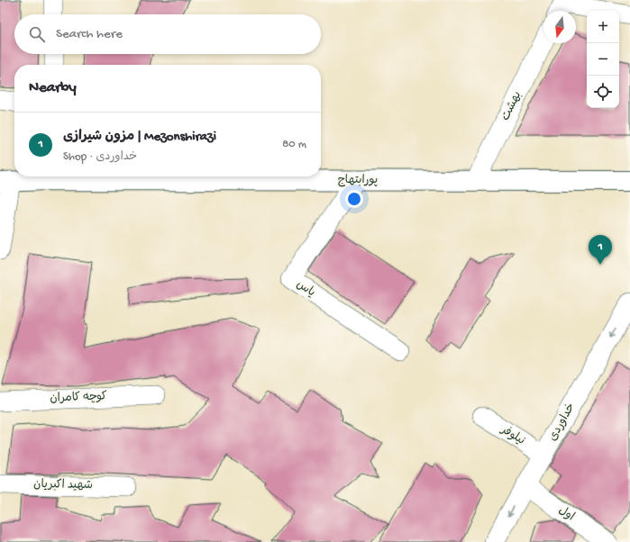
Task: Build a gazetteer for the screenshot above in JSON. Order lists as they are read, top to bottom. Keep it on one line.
{"streets":{"main road":["پورابتهاج"],"street":["بهشت","یاس","کوچه کامران","خداوردی","نیلوفر","شهید اکبریان","اول"]},"crossings":[["بهشت","پورابتهاج"],["پورابتهاج","یاس"],["خداوردی","نیلوفر"],["خداوردی","اول"]],"one_way":["خداوردی"],"north":"bottom","page":{"map_buttons":["+","−"],"search":"Search here","heading":"Nearby","list":[{"mark":"1","name":"مزون شيرازی | Mezonshirazi","note":"Shop · خداوردی","value":"80 m"}],"pins":"1"}}
